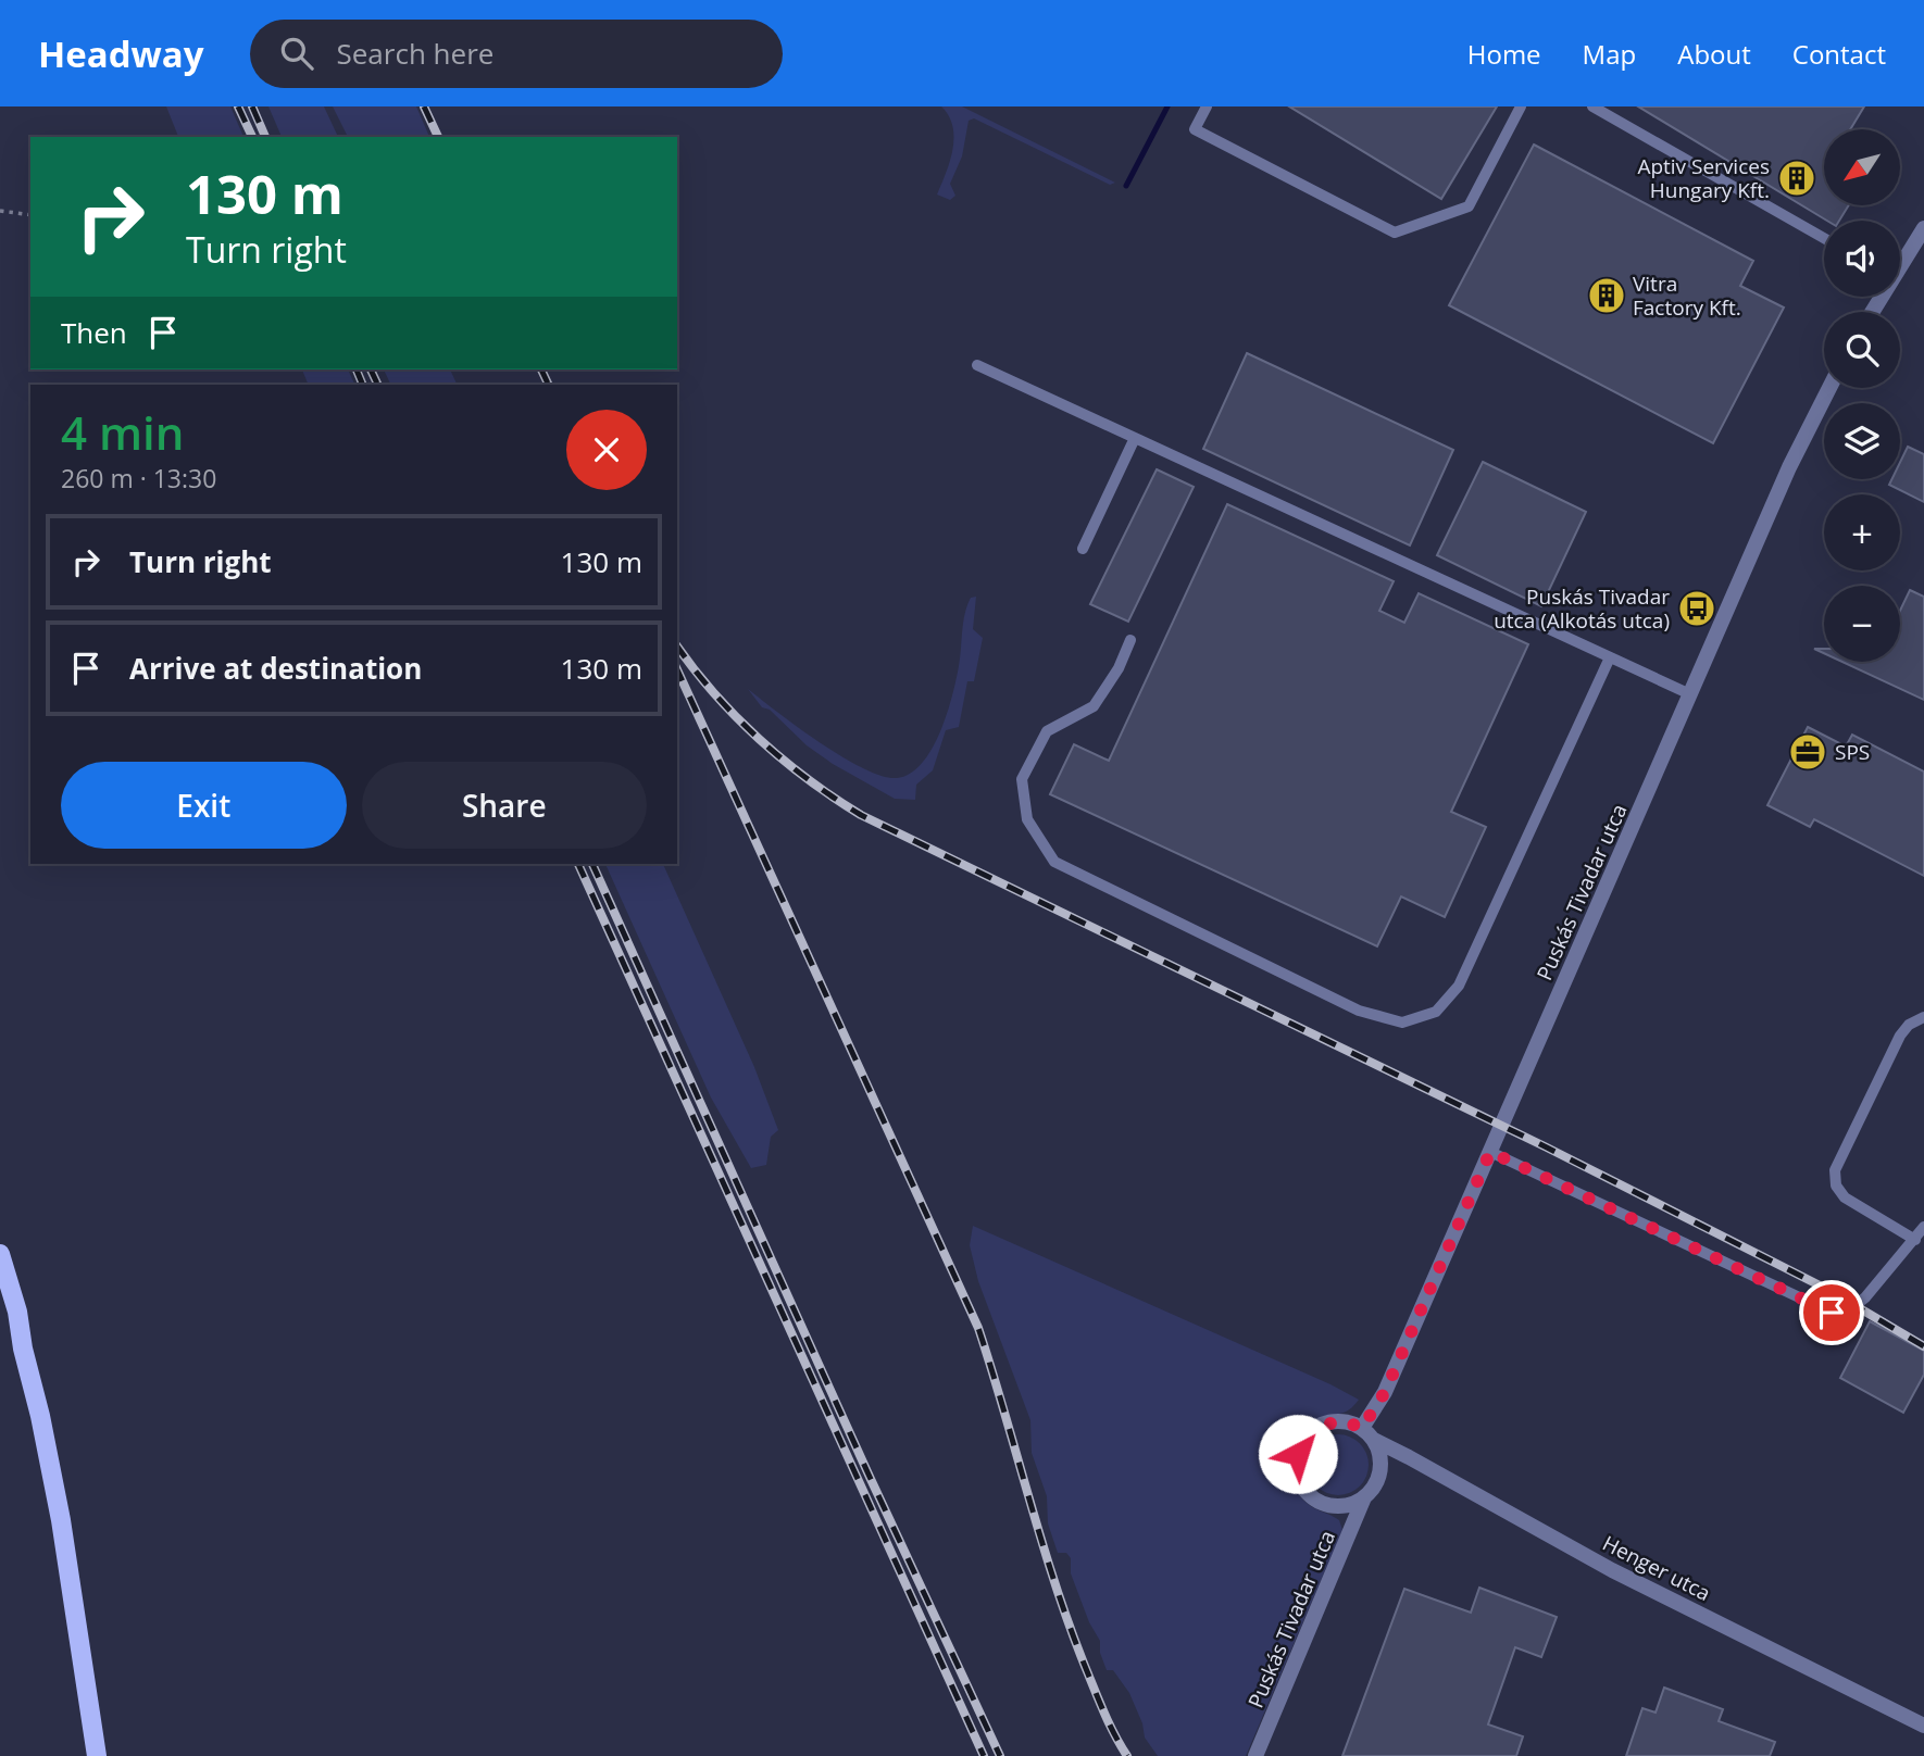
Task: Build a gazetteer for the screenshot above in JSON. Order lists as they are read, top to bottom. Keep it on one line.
{"streets":{"street":["Puskás Tivadar utca","Henger utca"]},"crossings":[["Puskás Tivadar utca","Henger utca"]],"places":{"building":["Aptiv Services Hungary Kft.","Vitra Factory Kft."],"bus stop":["Puskás Tivadar utca (Alkotás utca)"],"office":["SPS"]},"north":"bottom left","page":{"header":"Headway","search":"Search here","nav":["Home","Map","About","Contact"],"map_buttons":["+","−"],"turn":["130 m","Turn right"],"then":"Then","heading":["4 min","260 m · 13:30"],"list":[{"name":"Turn right","value":"130 m"},{"name":"Arrive at destination","value":"130 m"}],"buttons":["Exit","Share"]}}
